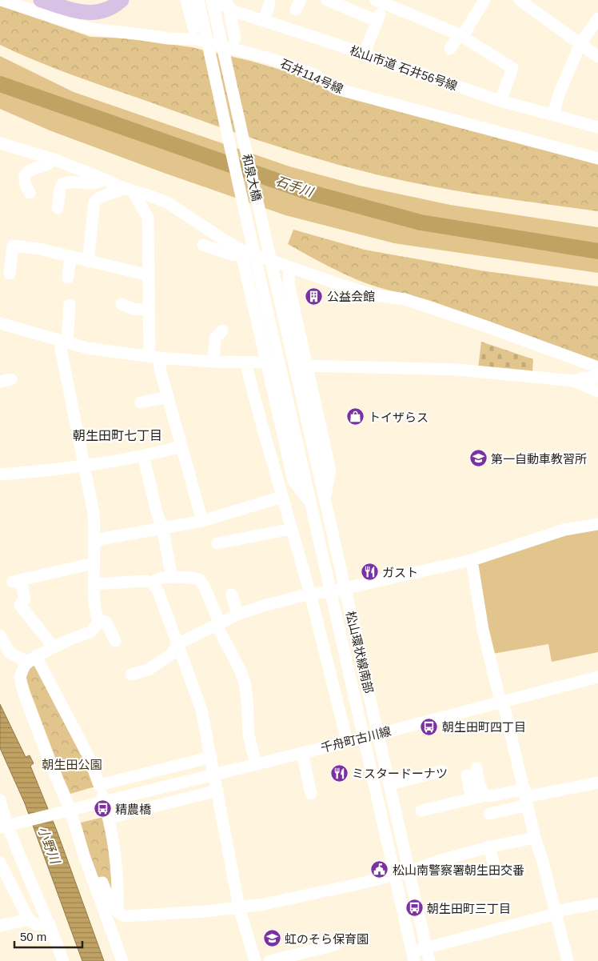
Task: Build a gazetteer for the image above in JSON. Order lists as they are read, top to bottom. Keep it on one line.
{"streets":{"street":["松山市道 石井56号線","石井114号線","和泉大橋","松山環状線南部","千舟町古川線"]},"crossings":[["松山市道 石井56号線","和泉大橋"],["和泉大橋","松山環状線南部"],["松山環状線南部","千舟町古川線"]],"districts":["朝生田町七丁目"],"water":["石手川","小野川"],"parks":["朝生田公園"],"places":{"building":["公益会館"],"shop":["トイザらス"],"school or university":["第一自動車教習所","虹のそら保育園"],"restaurant":["ガスト","ミスタードーナツ"],"bus stop":["朝生田町四丁目","精農橋","朝生田町三丁目"],"public building":["松山南警察署朝生田交番"]},"scale_bar":"50 m"}
